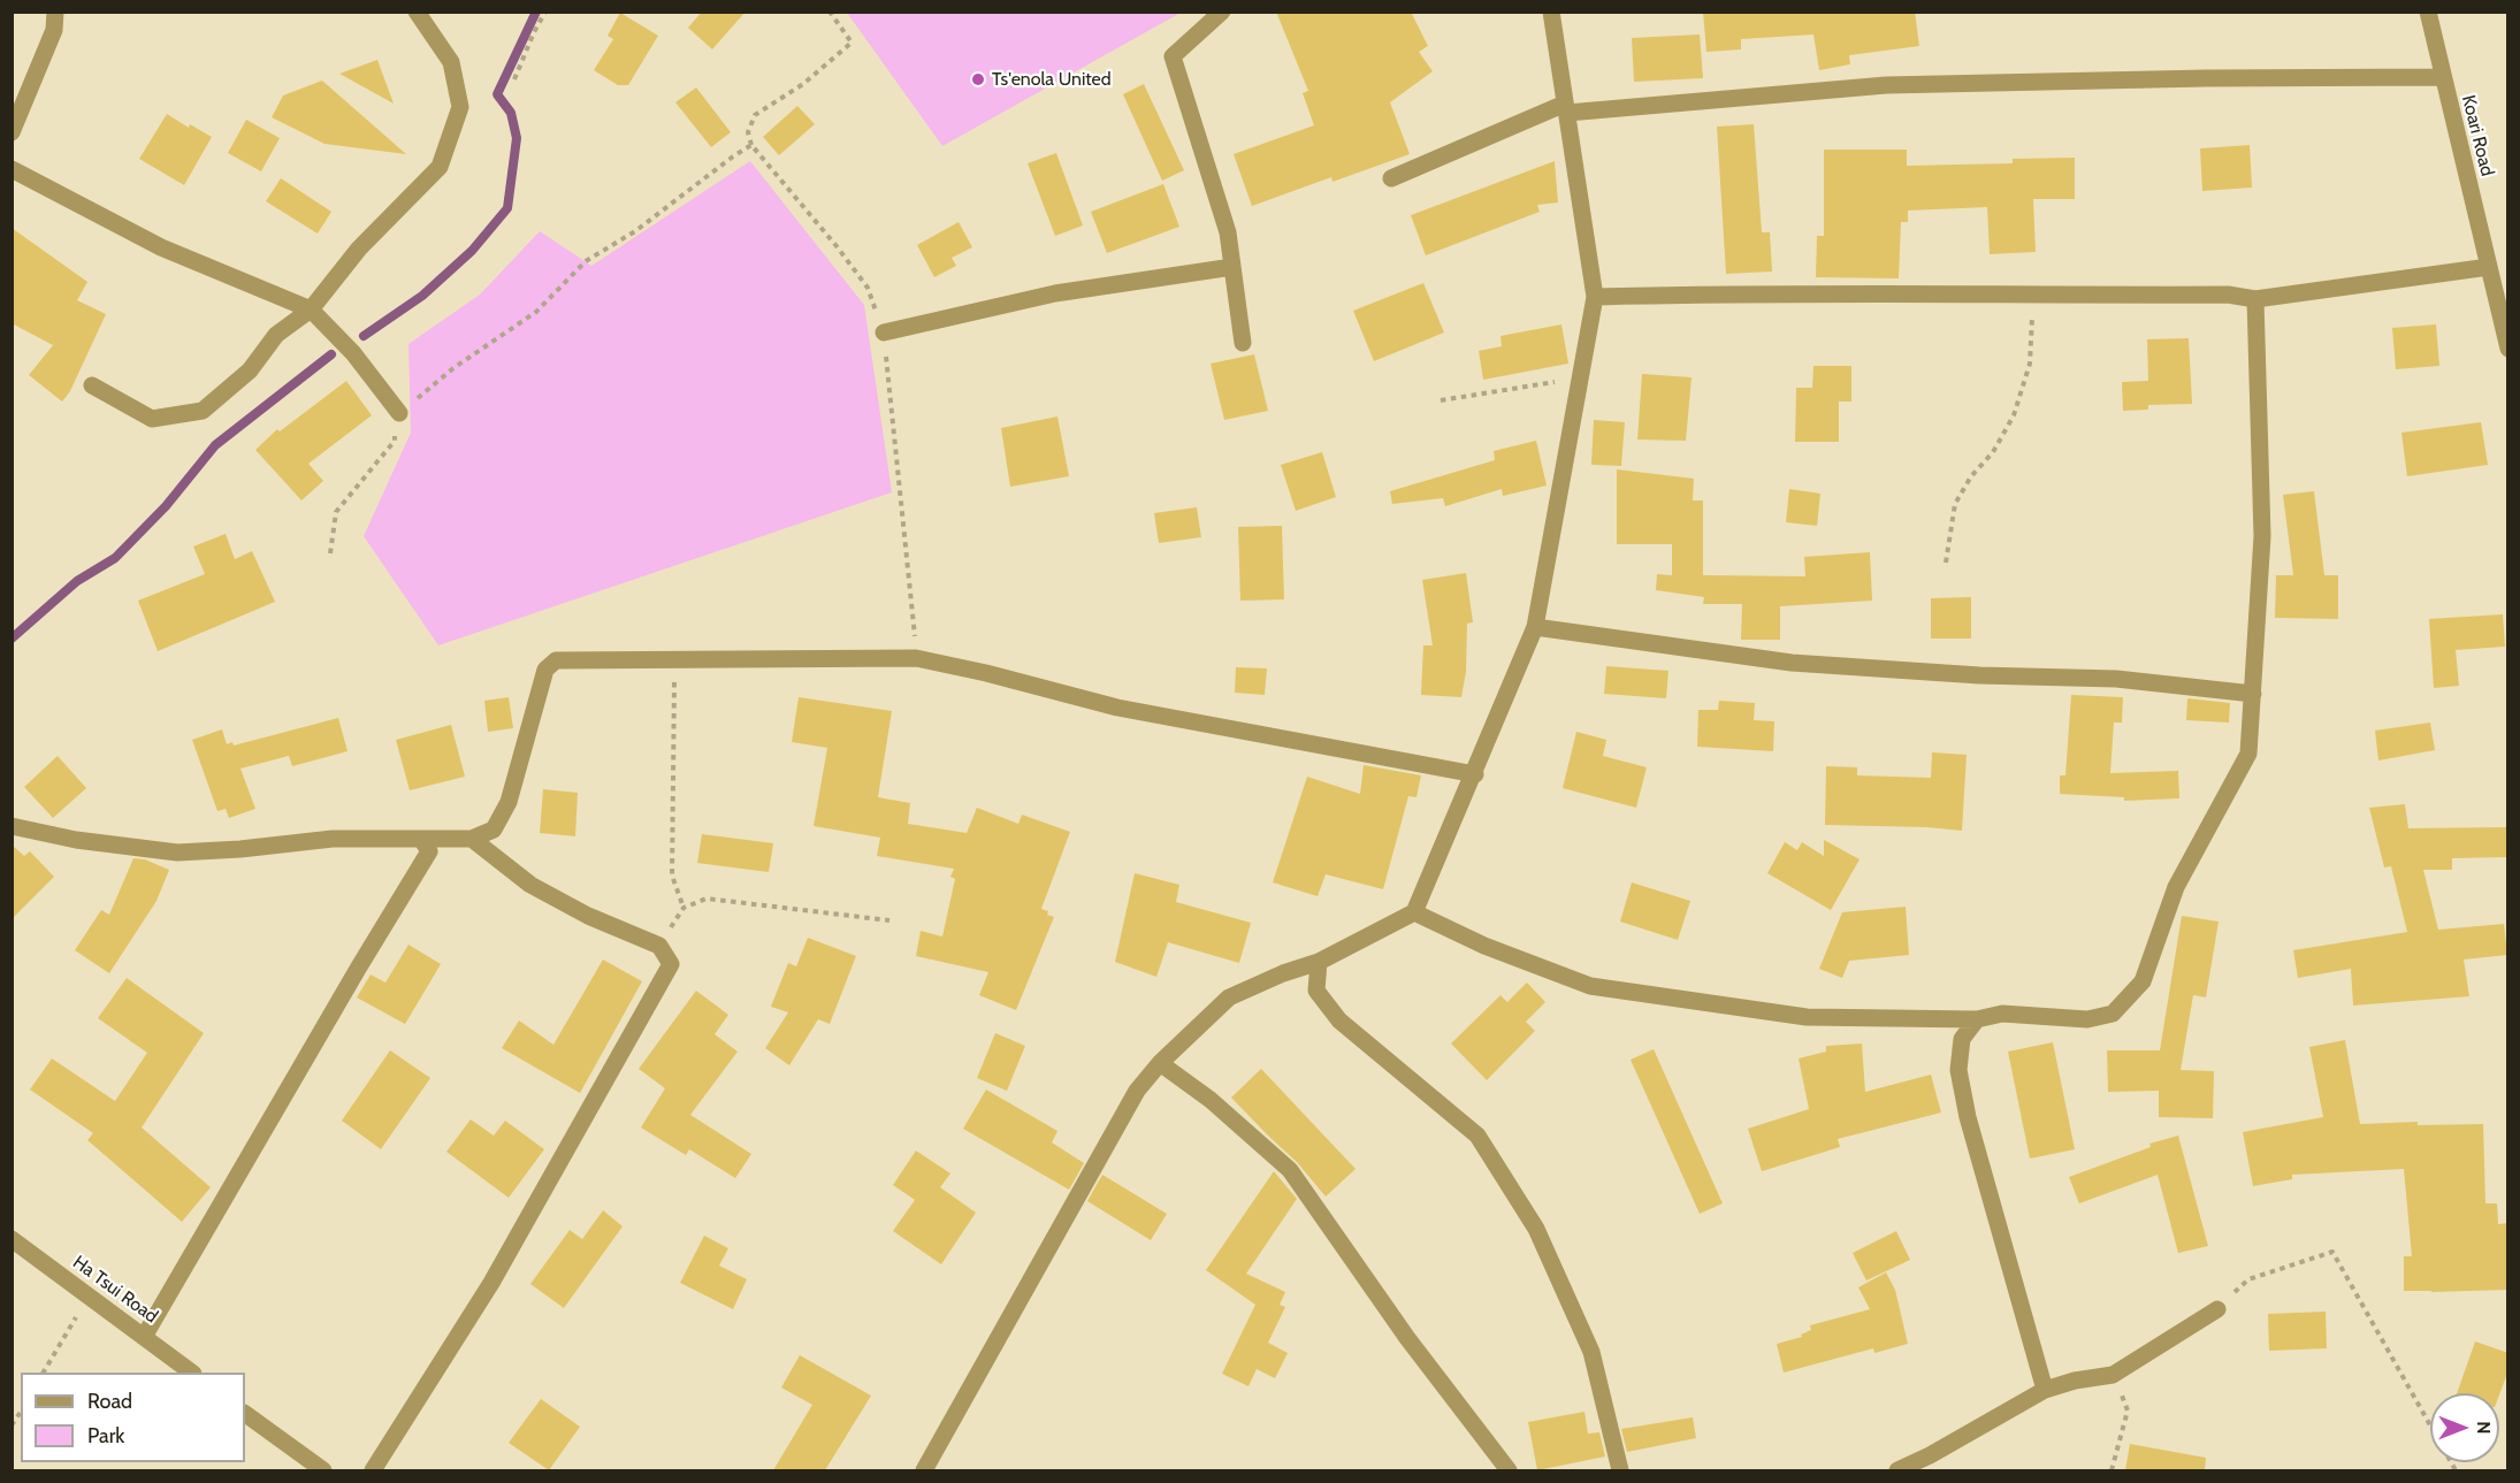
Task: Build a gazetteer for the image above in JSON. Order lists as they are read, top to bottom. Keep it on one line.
{"streets":{"street":["Koari Road","Ha Tsui Road"]},"places":["Ts'enola United"],"legend":["Road","Park"],"north":"right"}
